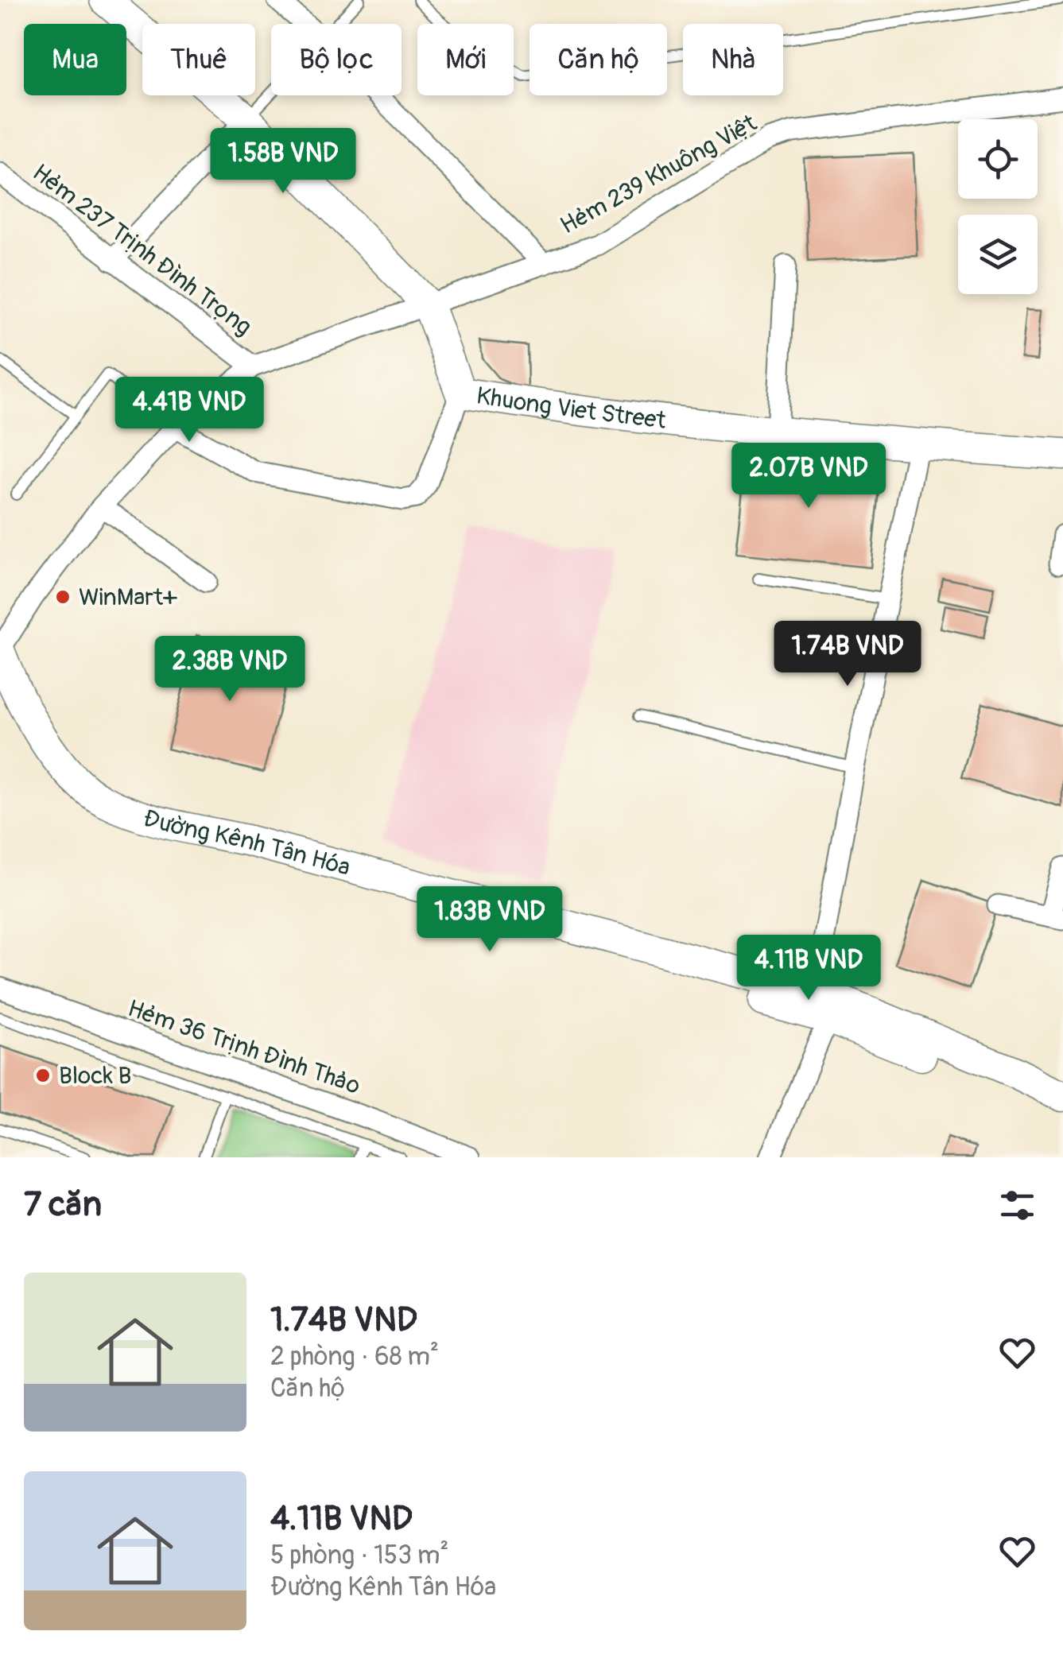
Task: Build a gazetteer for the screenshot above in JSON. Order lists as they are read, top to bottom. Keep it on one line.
{"streets":{"street":["Hẻm 239 Khuông Việt","Hẻm 237 Trịnh Đình Trọng","Khuong Viet Street","Đường Kênh Tân Hóa","Hẻm 36 Trịnh Đình Thảo"]},"crossings":[["Hẻm 239 Khuông Việt","Hẻm 237 Trịnh Đình Trọng"],["Hẻm 239 Khuông Việt","Đường Kênh Tân Hóa"]],"places":["WinMart+","Block B"],"page":{"chip":["Mua","Thuê","Bộ lọc","Mới","Căn hộ","Nhà"],"price":["1.58B VND","4.41B VND","2.07B VND","1.74B VND","2.38B VND","1.83B VND","4.11B VND"],"heading":"7 căn","list":[{"name":"1.74B VND","note":"2 phòng · 68 m² · Căn hộ"},{"name":"4.11B VND","note":"5 phòng · 153 m² · Đường Kênh Tân Hóa"}]}}
